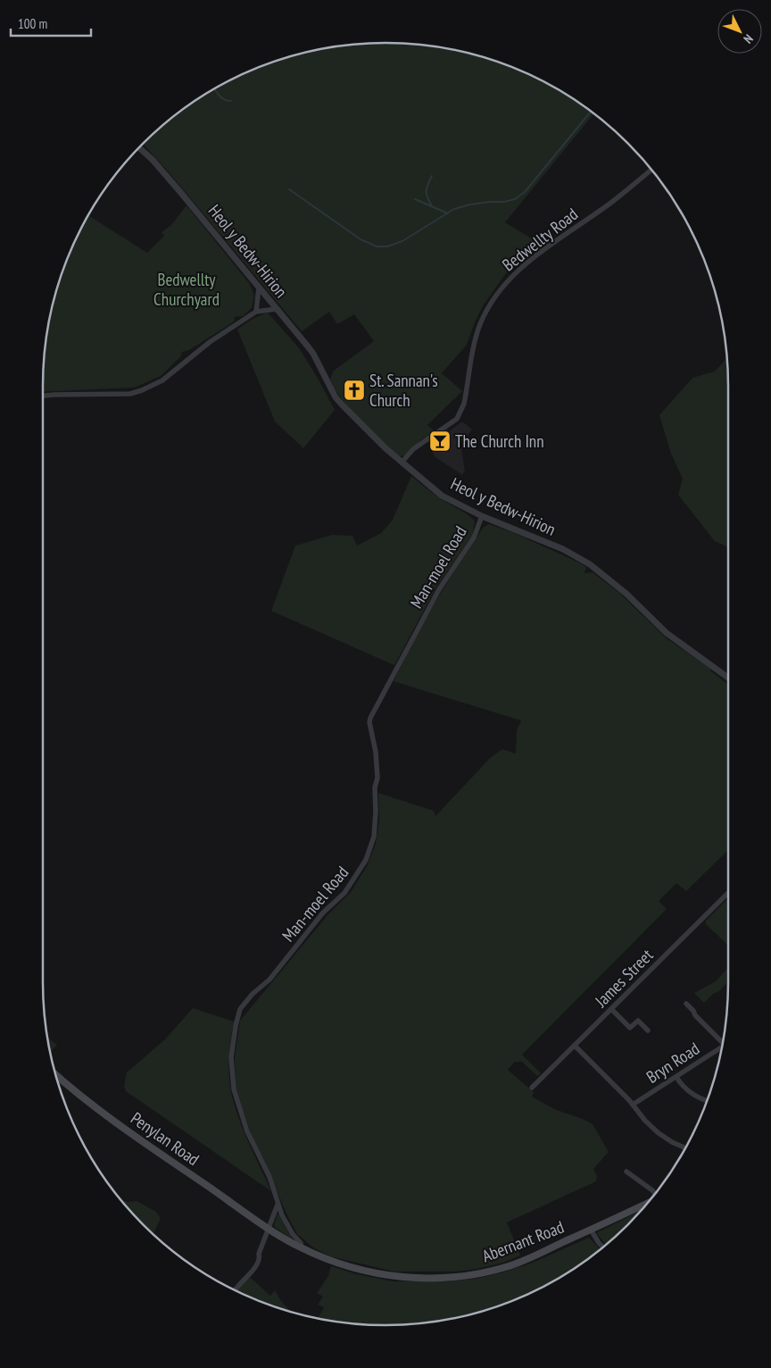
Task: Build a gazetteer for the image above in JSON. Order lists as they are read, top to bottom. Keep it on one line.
{"streets":{"main road":["Penylan Road","Abernant Road"],"street":["Bedwellty Road","Heol y Bedw-Hirion","Man-moel Road","James Street","Bryn Road"]},"crossings":[["Bedwellty Road","Heol y Bedw-Hirion"],["Heol y Bedw-Hirion","Man-moel Road"],["Man-moel Road","Abernant Road"],["Penylan Road","Abernant Road"]],"parks":["Bedwellty Churchyard"],"places":{"church":["St. Sannan's Church"],"bar":["The Church Inn"]},"scale_bar":"100 m","north":"bottom right"}
